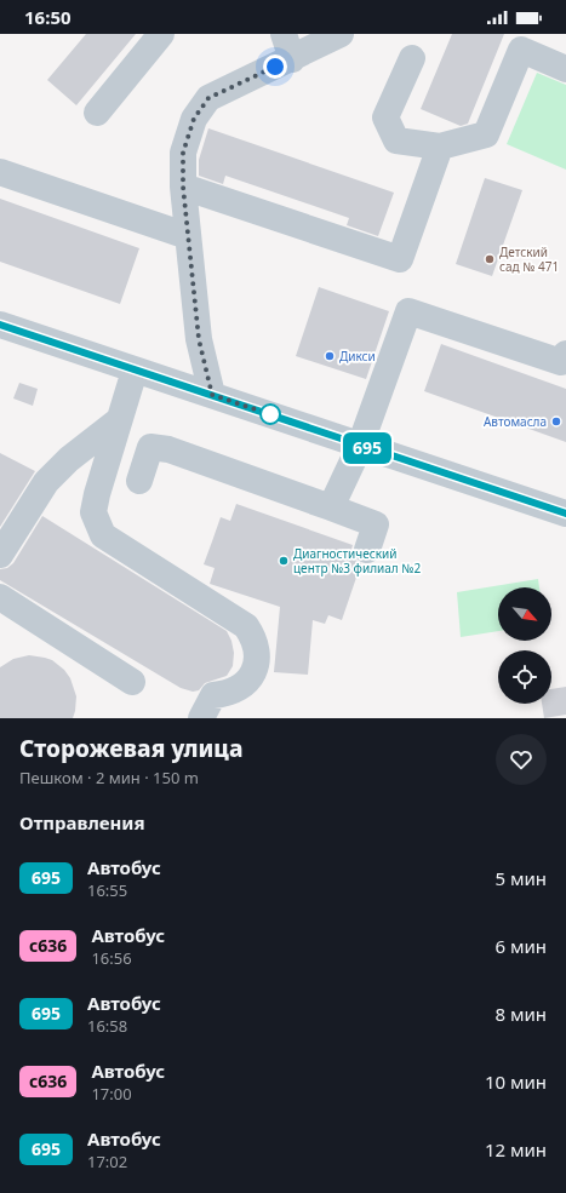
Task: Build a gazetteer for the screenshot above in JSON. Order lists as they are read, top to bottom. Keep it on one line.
{"places":["Детский сад № 471","Дикси","Автомасла","Диагностический центр №3 филиал №2"],"lines":["bus line 695"],"north":"bottom right","page":{"status":"16:50","on_map":"695","heading":[["Сторожевая улица","Пешком · 2 мин · 150 m"],"Отправления"],"list":[{"mark":"695","name":"Автобус","note":"16:55","value":"5 мин"},{"mark":"с636","name":"Автобус","note":"16:56","value":"6 мин"},{"mark":"695","name":"Автобус","note":"16:58","value":"8 мин"},{"mark":"с636","name":"Автобус","note":"17:00","value":"10 мин"},{"mark":"695","name":"Автобус","note":"17:02","value":"12 мин"}]}}
